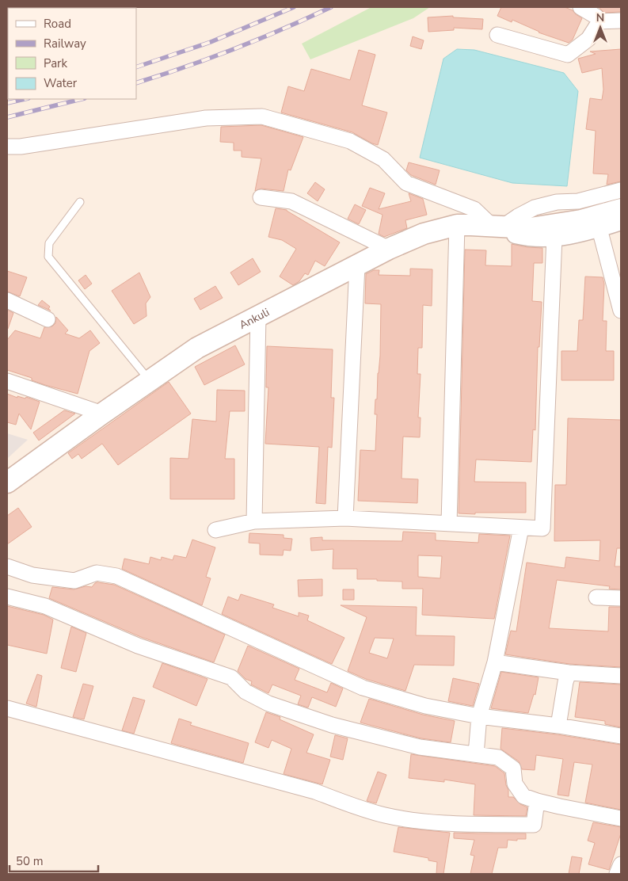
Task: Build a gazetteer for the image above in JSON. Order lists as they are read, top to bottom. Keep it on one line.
{"streets":{"main road":["Ankuli"]},"legend":["Road","Railway","Park","Water"],"scale_bar":"50 m","north":"top"}
